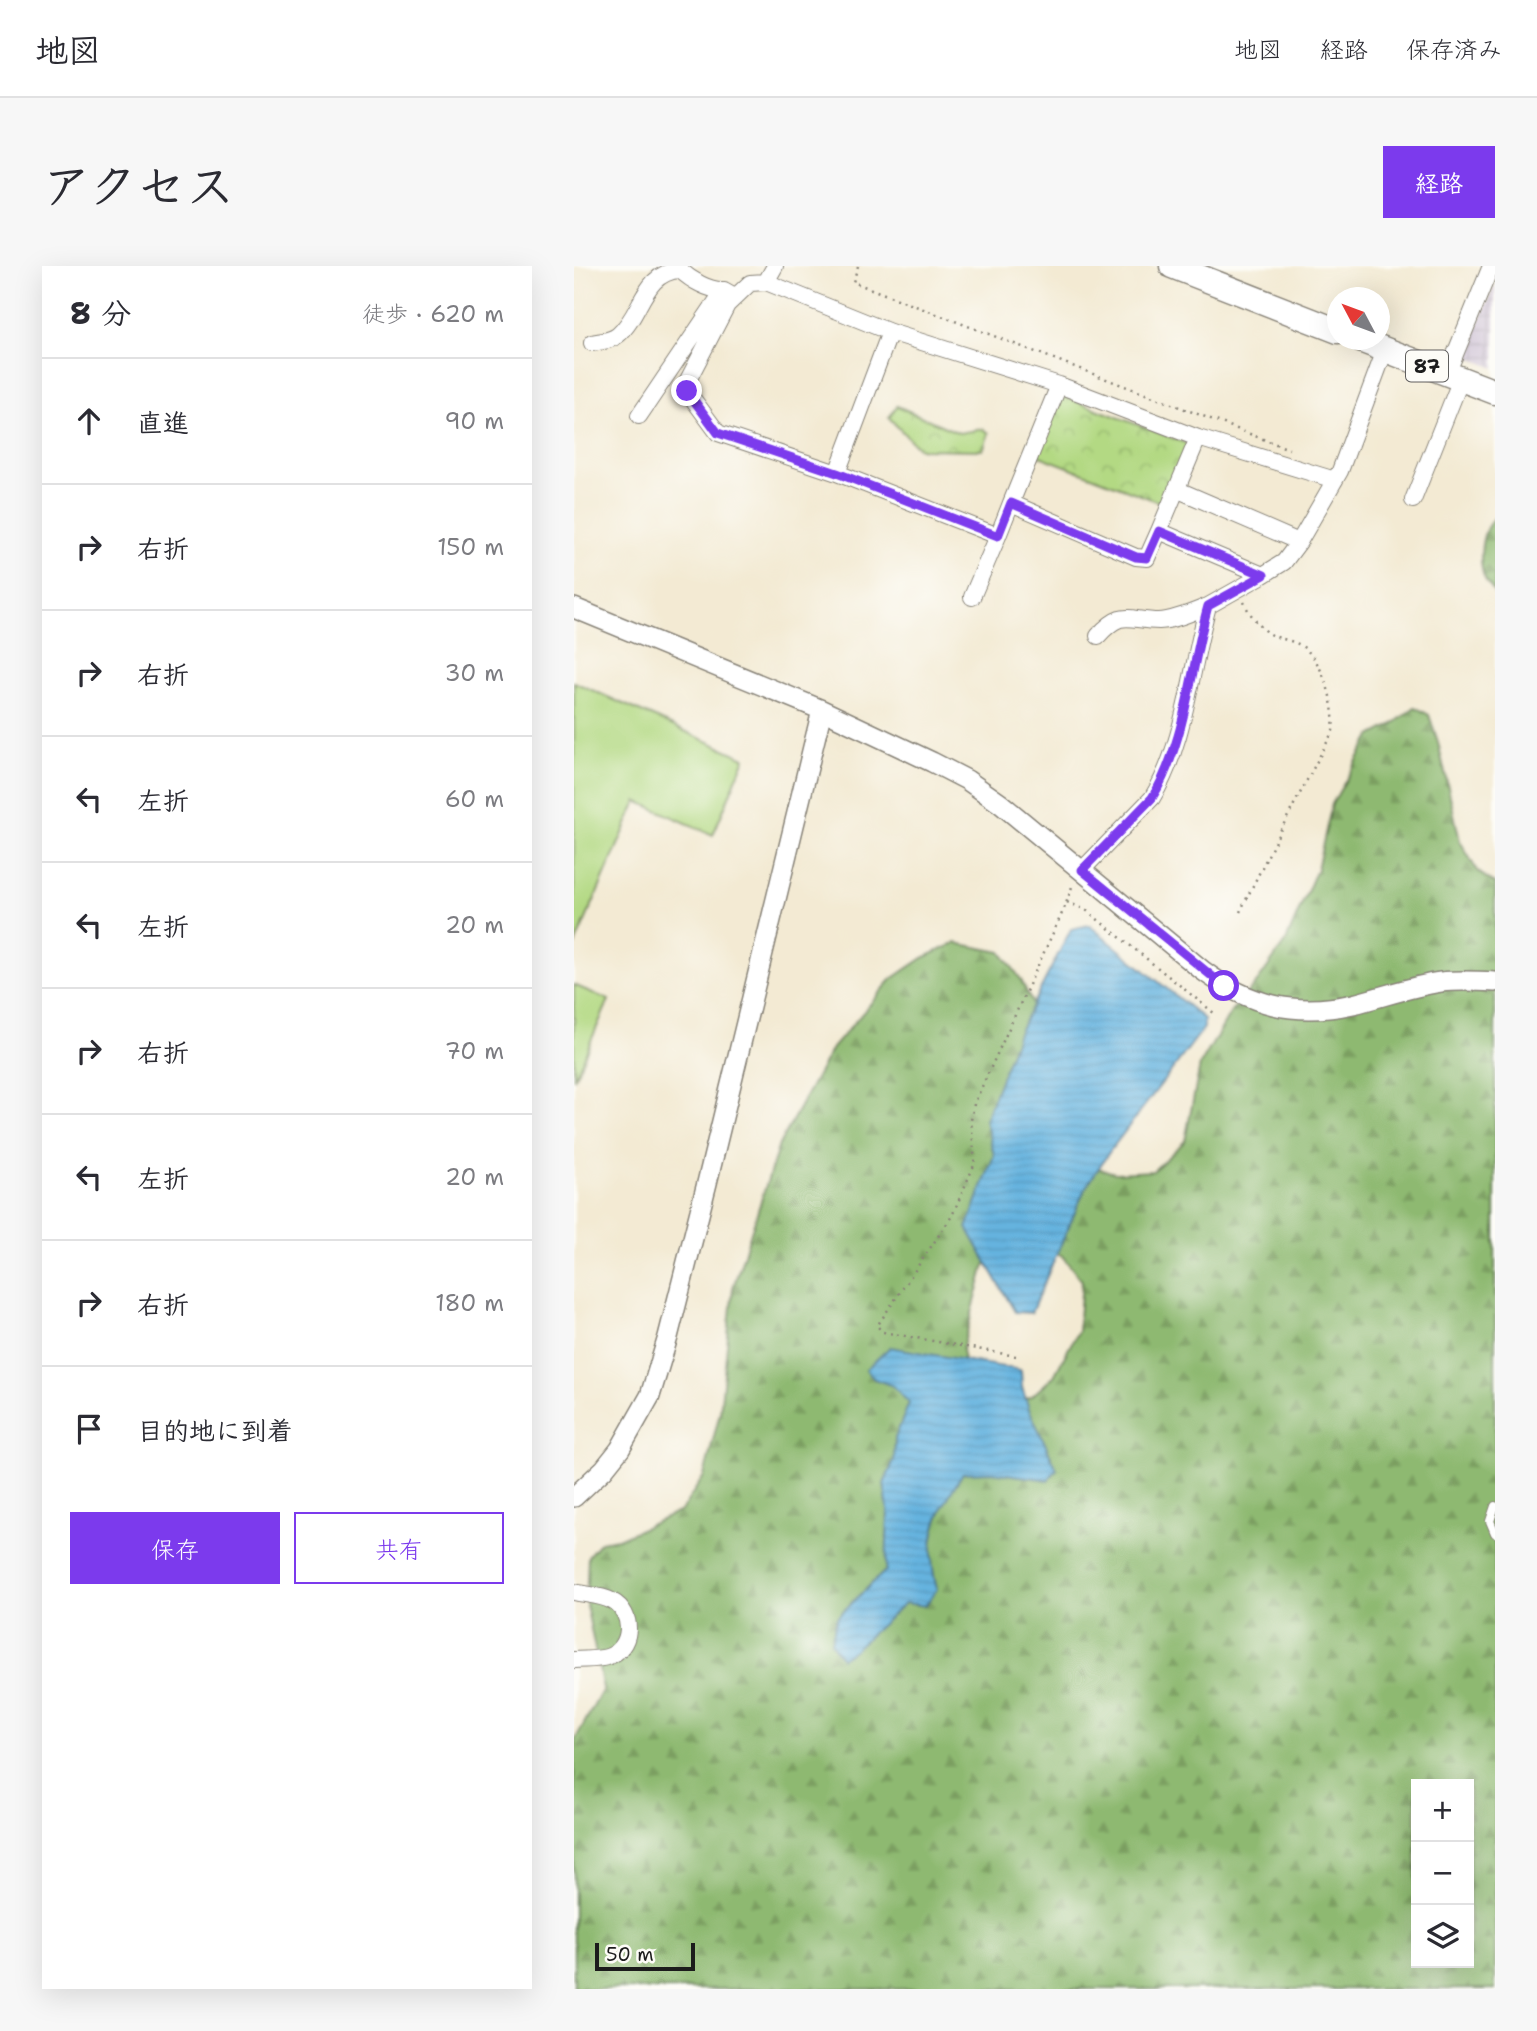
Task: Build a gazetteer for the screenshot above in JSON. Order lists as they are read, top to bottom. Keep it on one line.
{"streets":{"main road":["87"]},"scale_bar":"50 m","north":"top left","page":{"header":"地図","nav":["地図","経路","保存済み"],"title":"アクセス","buttons":["経路",["保存","共有"]],"heading":["8 分","徒歩 · 620 m"],"list":[["直進","90 m"],["右折","150 m"],["右折","30 m"],["左折","60 m"],["左折","20 m"],["右折","70 m"],["左折","20 m"],["右折","180 m"],"目的地に到着"],"map_buttons":["+","−"],"scale":"50 m"}}
